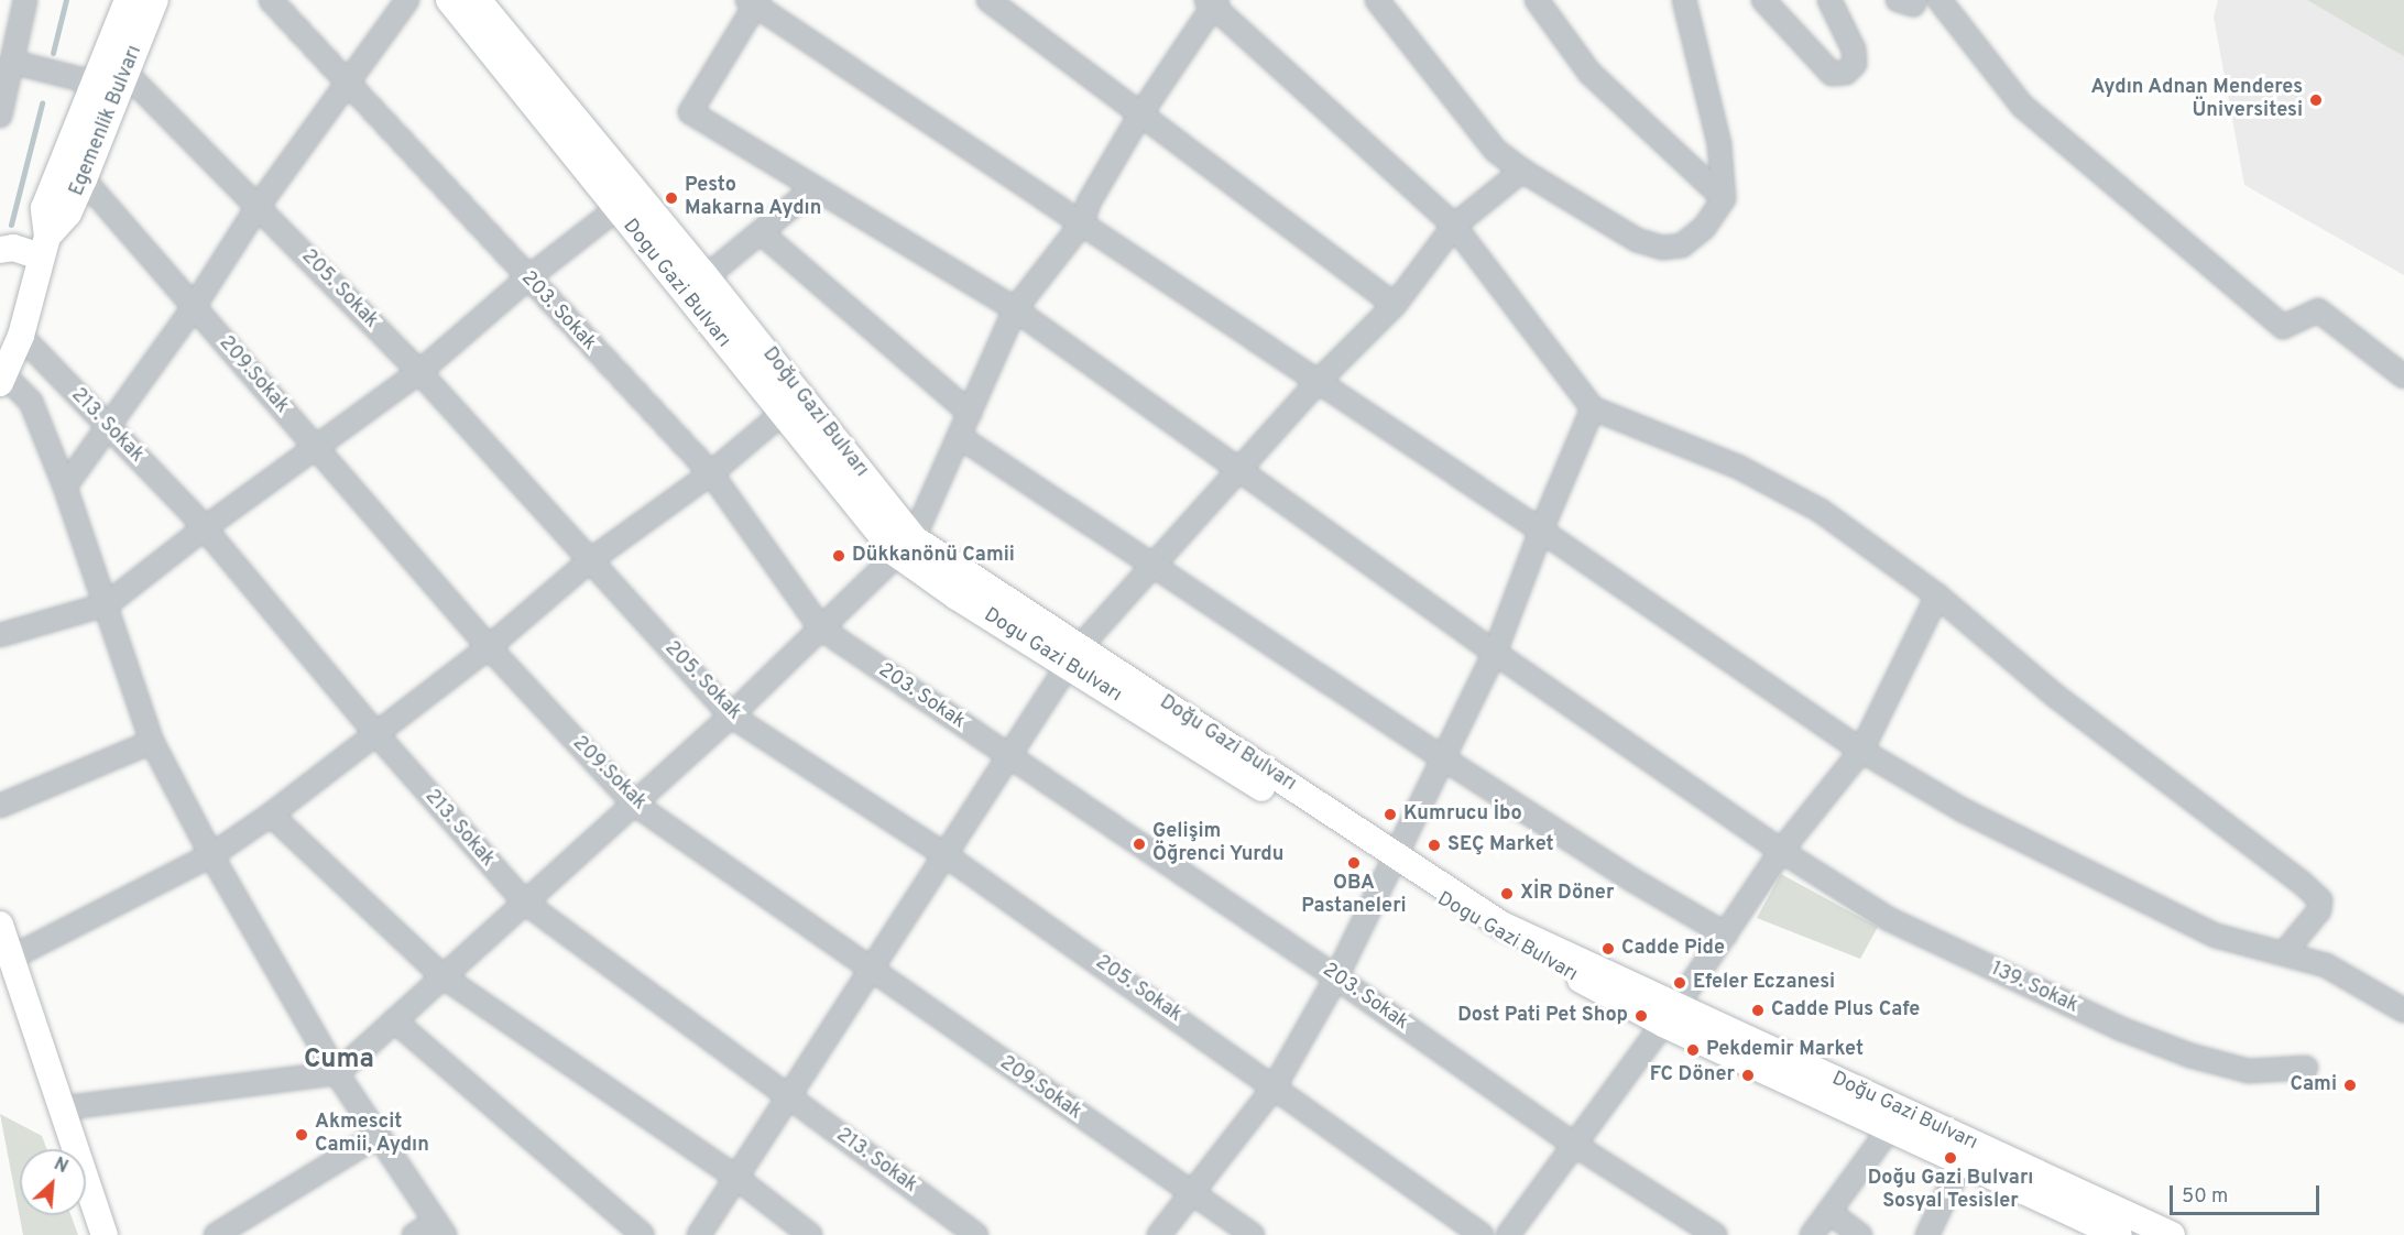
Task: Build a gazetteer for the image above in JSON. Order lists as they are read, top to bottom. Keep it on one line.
{"streets":{"main road":["Egemenlik Bulvarı","Dogu Gazi Bulvarı","Doğu Gazi Bulvarı"],"street":["205. Sokak","203. Sokak","209.Sokak","213. Sokak","139. Sokak"]},"crossings":[["Egemenlik Bulvarı","205. Sokak"],["Egemenlik Bulvarı","209.Sokak"],["Egemenlik Bulvarı","213. Sokak"],["Dogu Gazi Bulvarı","Doğu Gazi Bulvarı"]],"districts":["Cuma"],"places":["Aydın Adnan Menderes Üniversitesi","Pesto Makarna Aydın","Dükkanönü Camii","Kumrucu İbo","Gelişim Öğrenci Yurdu","SEÇ Market","OBA Pastaneleri","XİR Döner","Cadde Pide","Efeler Eczanesi","Cadde Plus Cafe","Dost Pati Pet Shop","Pekdemir Market","FC Döner","Cami","Akmescit Camii, Aydın","Doğu Gazi Bulvarı Sosyal Tesisler"],"scale_bar":"50 m","north":"top right"}
